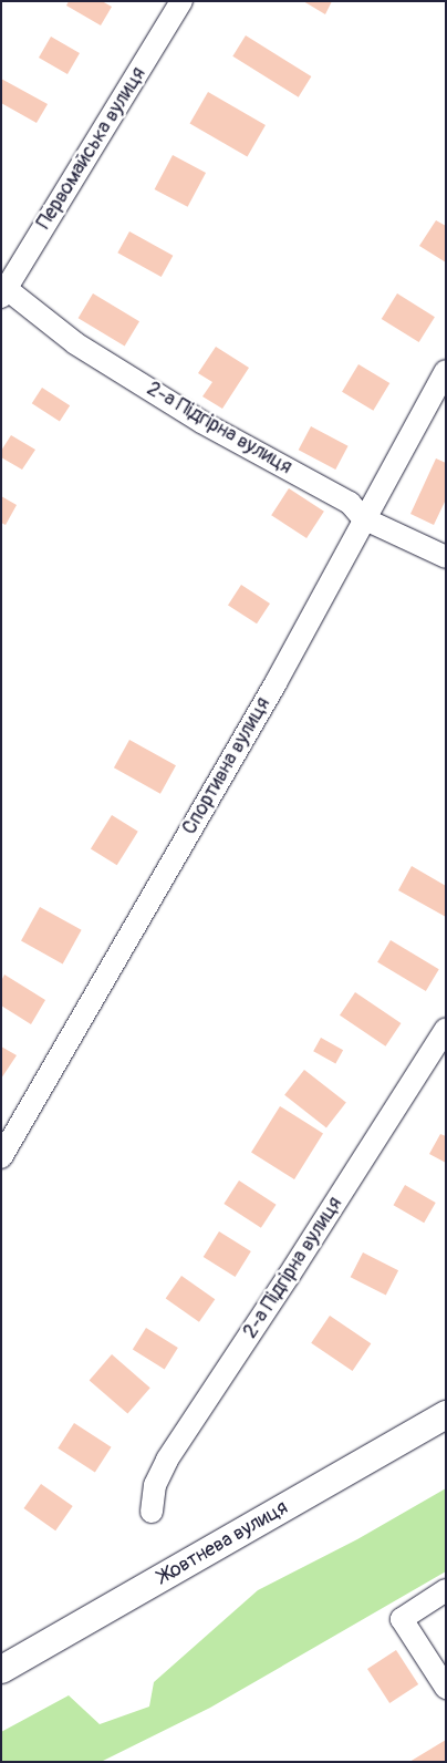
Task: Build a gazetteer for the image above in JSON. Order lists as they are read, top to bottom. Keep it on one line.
{"streets":{"street":["Первомайська вулиця","2-а Підгірна вулиця","Спортивна вулиця","Жовтнева вулиця"]},"crossings":[["Первомайська вулиця","2-а Підгірна вулиця"],["2-а Підгірна вулиця","Спортивна вулиця"]]}
